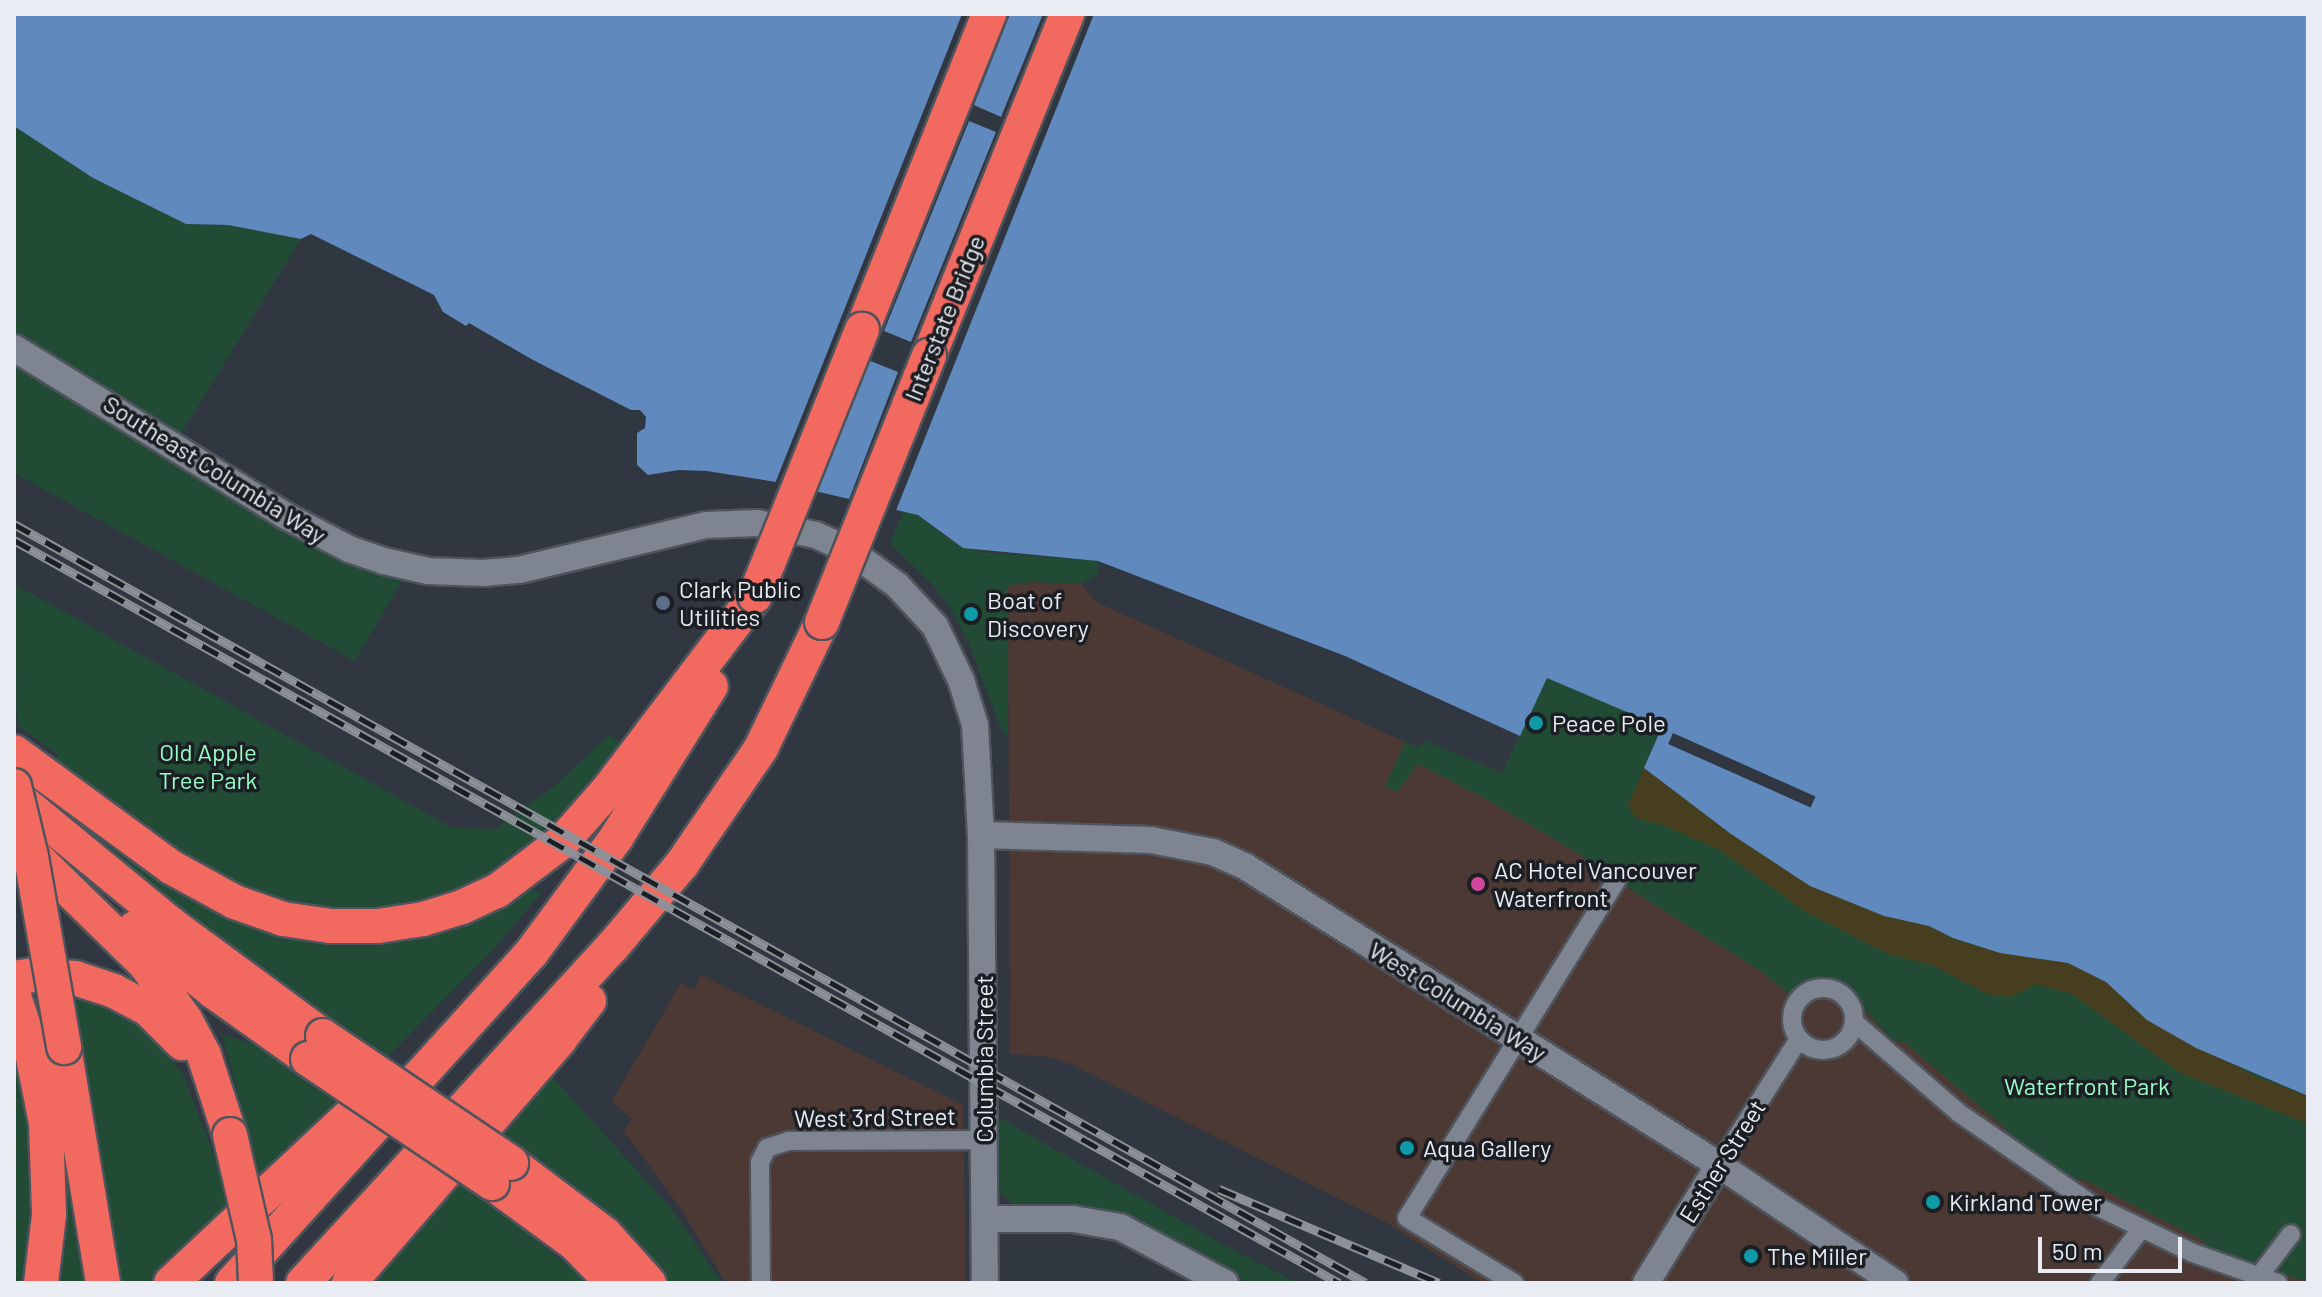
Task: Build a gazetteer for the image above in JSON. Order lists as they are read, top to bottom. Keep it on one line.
{"streets":{"highway":["Interstate Bridge"],"street":["Southeast Columbia Way","West Columbia Way","Columbia Street","West 3rd Street","Esther Street"]},"crossings":[["Southeast Columbia Way","West Columbia Way"],["Southeast Columbia Way","Columbia Street"],["West Columbia Way","Columbia Street"],["West Columbia Way","Esther Street"],["Columbia Street","West 3rd Street"]],"parks":["Old Apple Tree Park","Waterfront Park"],"places":["Clark Public Utilities","Boat of Discovery","Peace Pole","AC Hotel Vancouver Waterfront","Aqua Gallery","Kirkland Tower","The Miller"],"scale_bar":"50 m"}
